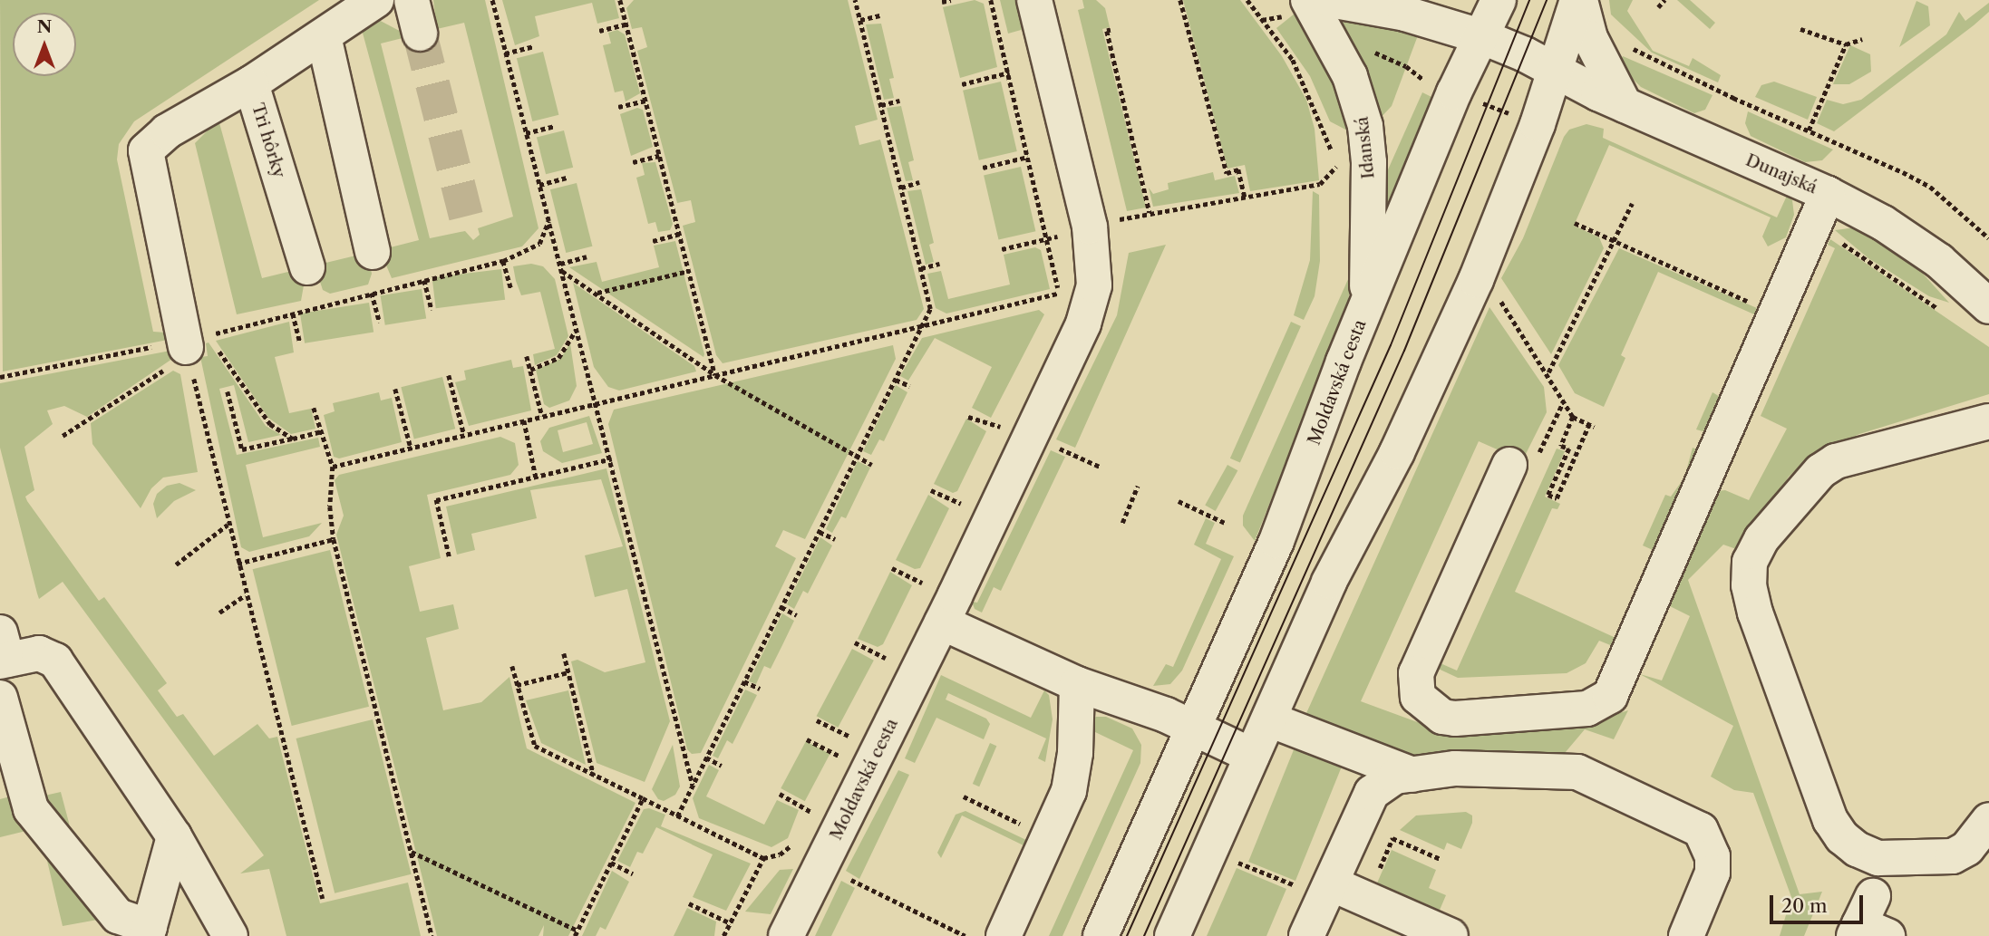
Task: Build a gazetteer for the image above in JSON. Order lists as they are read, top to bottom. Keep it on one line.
{"streets":{"street":["Tri hôrky","Idanská","Dunajská","Moldavská cesta"]},"crossings":[["Idanská","Moldavská cesta"],["Dunajská","Moldavská cesta"]],"scale_bar":"20 m","north":"top"}
